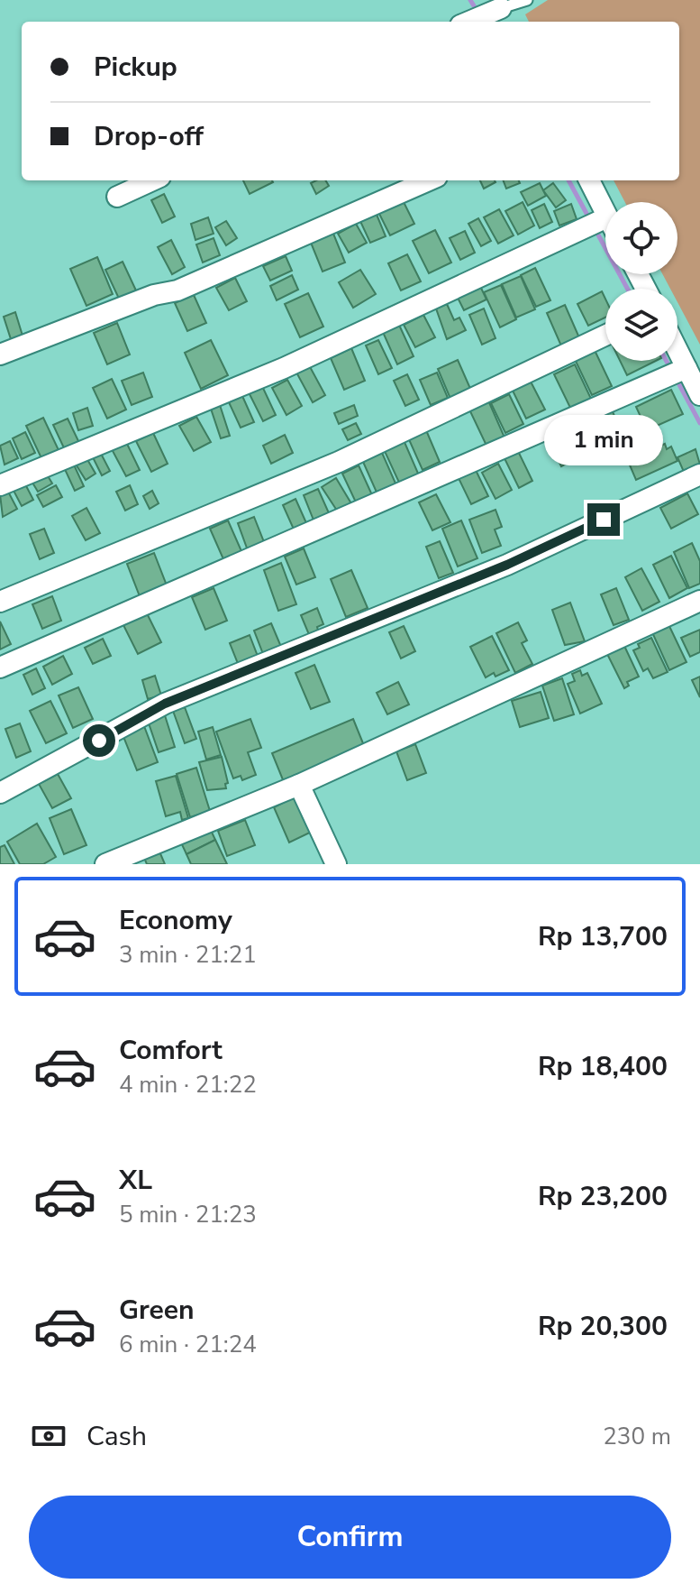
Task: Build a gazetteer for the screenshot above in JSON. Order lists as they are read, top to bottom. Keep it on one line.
{"page":{"banner":["Pickup","Drop-off"],"bubble":"1 min","list":[{"name":"Economy","note":"3 min · 21:21","value":"Rp 13,700"},{"name":"Comfort","note":"4 min · 21:22","value":"Rp 18,400"},{"name":"XL","note":"5 min · 21:23","value":"Rp 23,200"},{"name":"Green","note":"6 min · 21:24","value":"Rp 20,300"}],"pay":["Cash","230 m"],"buttons":"Confirm"}}
